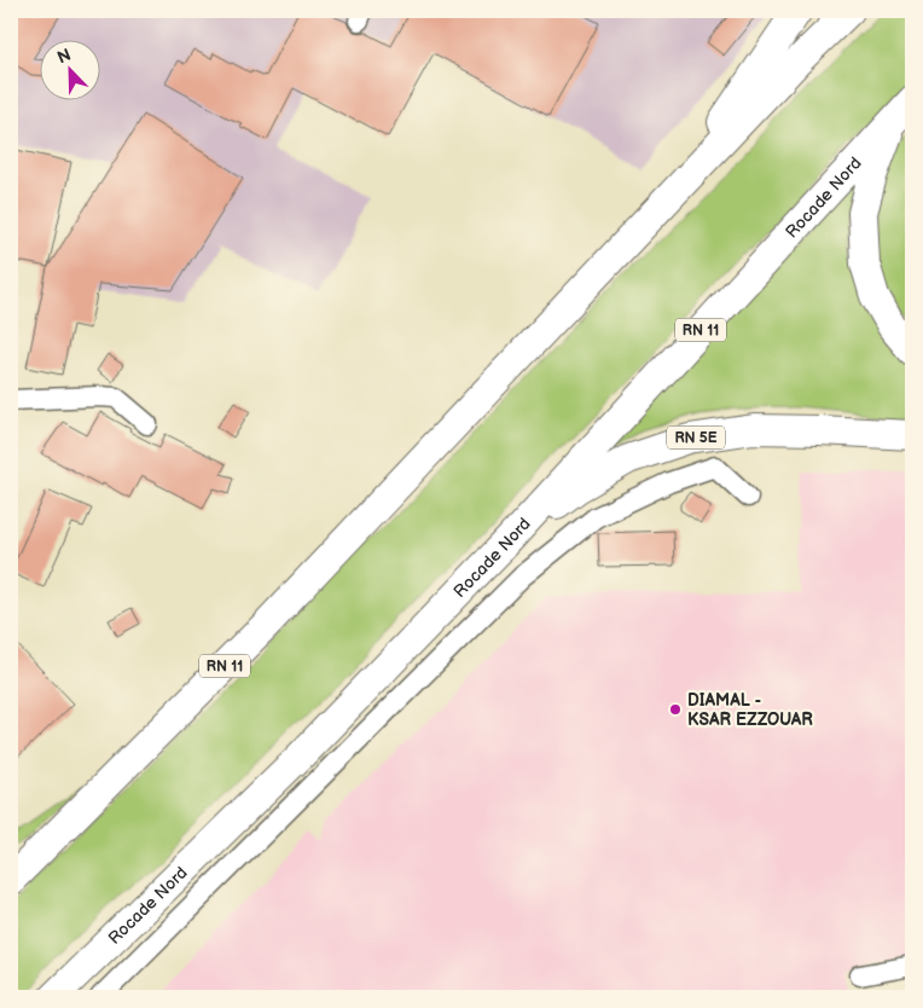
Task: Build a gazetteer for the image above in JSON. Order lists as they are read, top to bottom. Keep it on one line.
{"streets":{"highway":["Rocade Nord","RN 11","RN 5E"]},"crossings":[["Rocade Nord","RN 5E"]],"places":["DIAMAL - KSAR EZZOUAR"],"north":"top left"}
